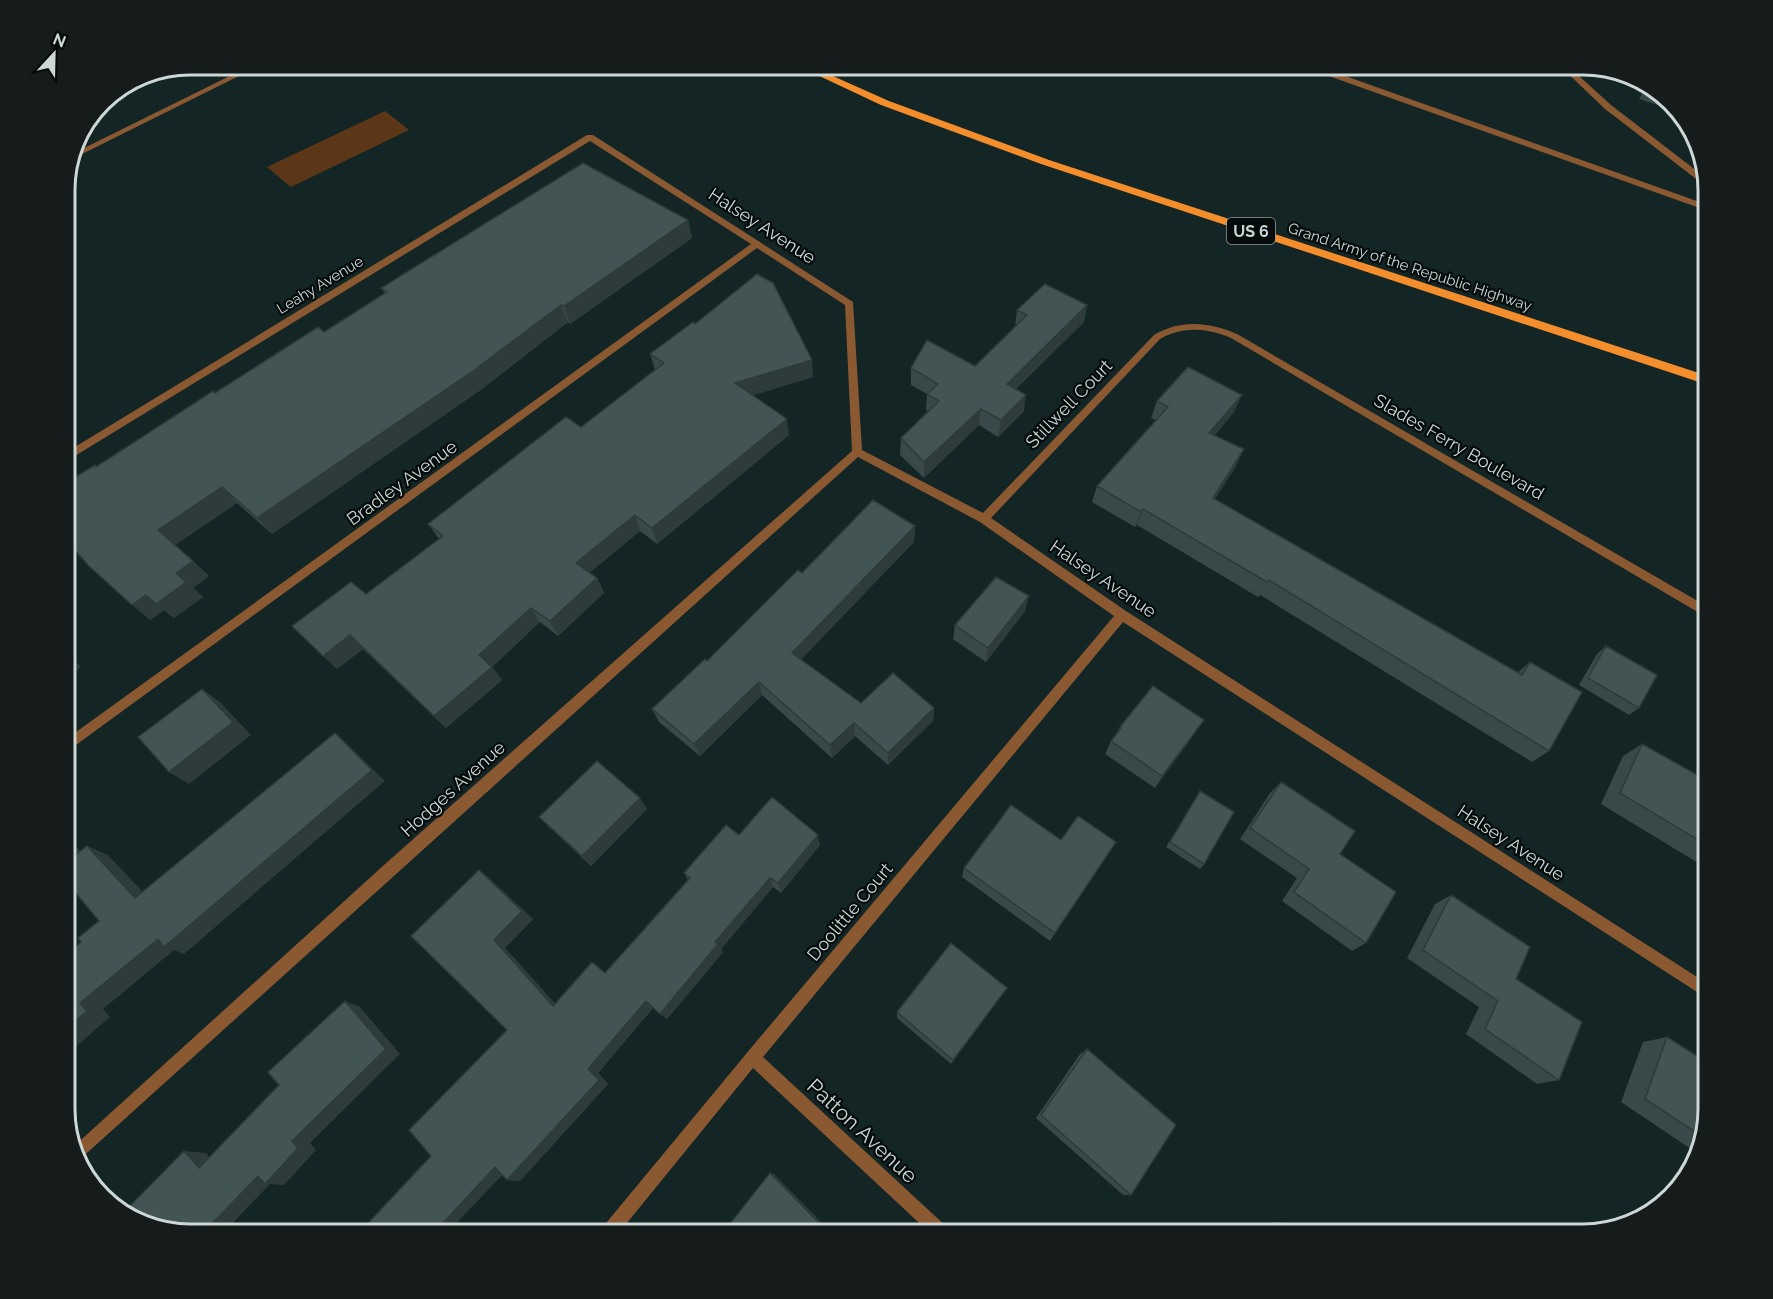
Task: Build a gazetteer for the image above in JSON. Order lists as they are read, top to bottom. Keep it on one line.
{"streets":{"main road":["US 6","Grand Army of the Republic Highway"],"street":["Halsey Avenue","Leahy Avenue","Stillwell Court","Slades Ferry Boulevard","Bradley Avenue","Hodges Avenue","Doolittle Court","Patton Avenue"]},"crossings":[["Halsey Avenue","Leahy Avenue"],["Halsey Avenue","Stillwell Court"],["Halsey Avenue","Bradley Avenue"],["Halsey Avenue","Hodges Avenue"],["Halsey Avenue","Doolittle Court"],["Stillwell Court","Slades Ferry Boulevard"],["Doolittle Court","Patton Avenue"]],"north":"top"}
